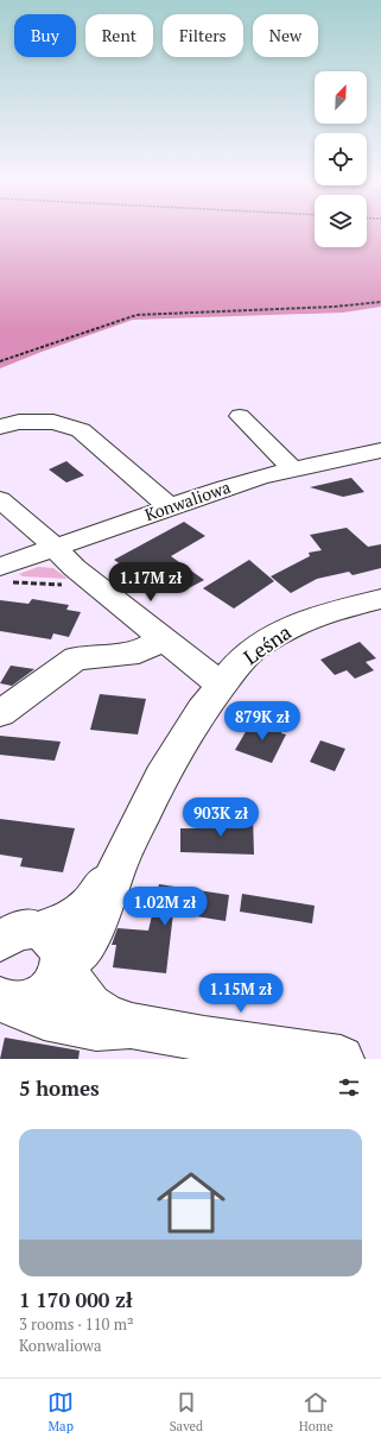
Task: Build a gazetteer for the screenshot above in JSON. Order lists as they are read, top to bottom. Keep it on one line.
{"streets":{"street":["Konwaliowa","Leśna"]},"north":"top right","page":{"chip":["Buy","Rent","Filters","New"],"price":["1.17M zł","879K zł","903K zł","1.02M zł","1.15M zł"],"heading":"5 homes","list":[{"name":"1 170 000 zł","note":"3 rooms · 110 m² · Konwaliowa"}],"tabs":["Map","Saved","Home"]}}
